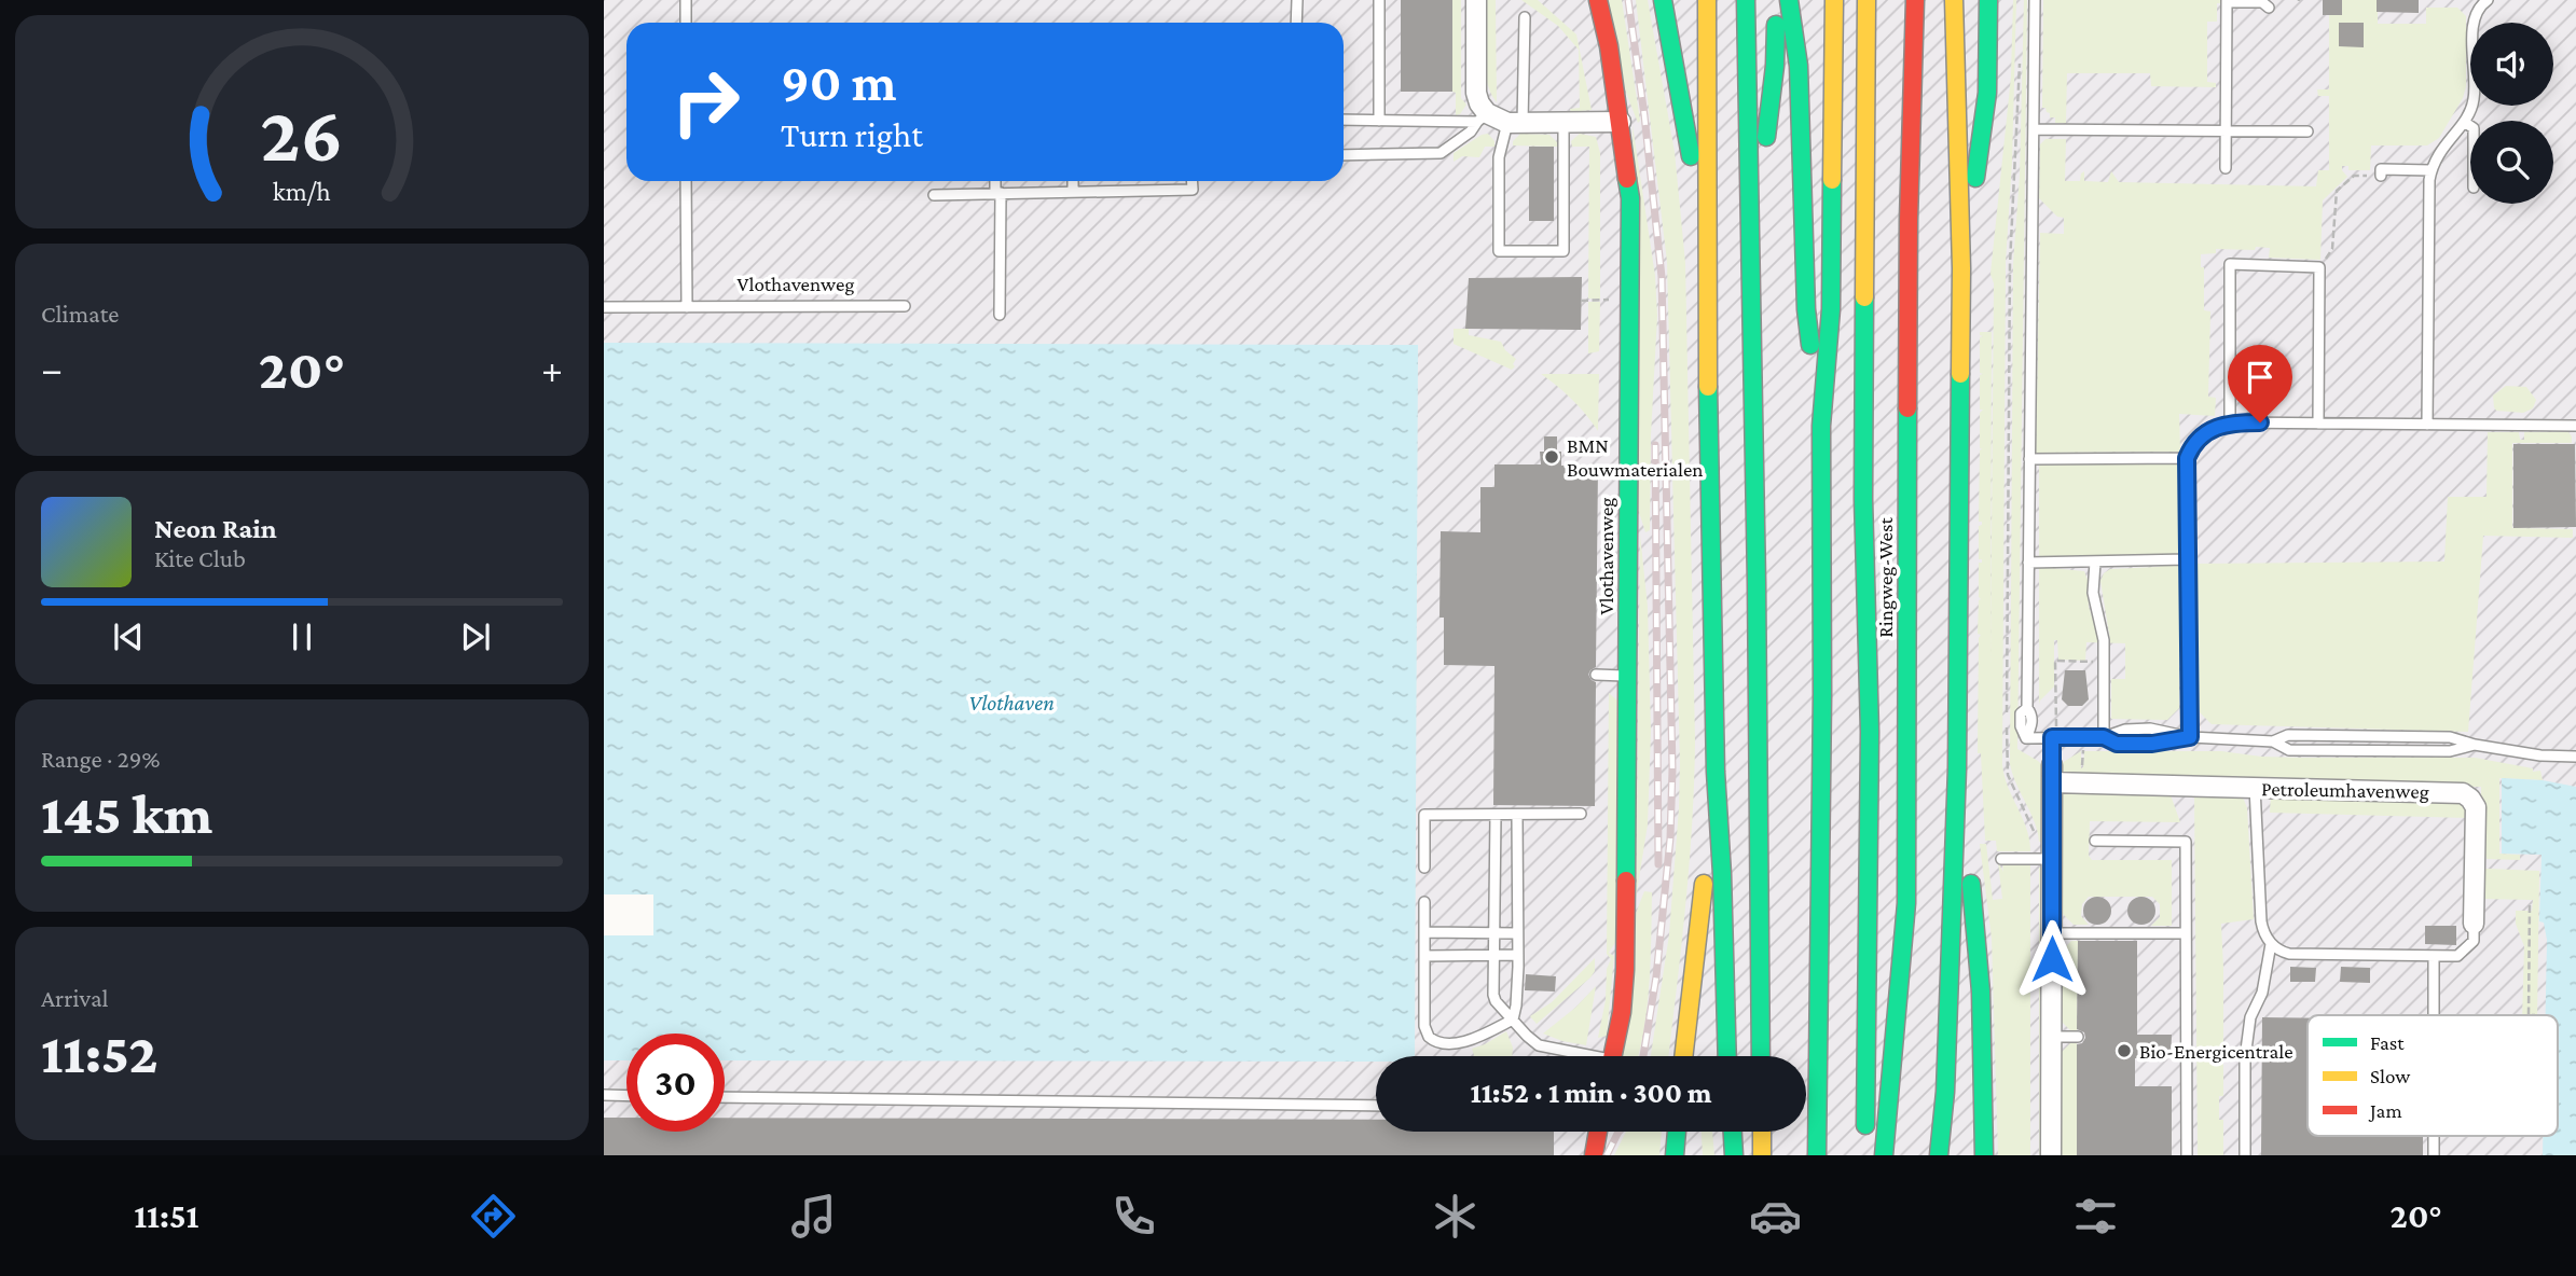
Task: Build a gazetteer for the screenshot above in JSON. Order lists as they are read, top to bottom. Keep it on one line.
{"streets":{"main road":["Vlothavenweg","Ringweg-West"],"street":["Petroleumhavenweg"]},"water":["Vlothaven"],"places":["BMN Bouwmaterialen","Bio-Energicentrale"],"legend":["Fast","Slow","Jam"],"page":{"turn":["90 m","Turn right"],"tile":["Climate",["Range · 29%","145 km"],["Arrival","11:52"]],"heat":["−","20°","+"],"song":["Neon Rain","Kite Club"],"limit":"30","trip":"11:52 · 1 min · 300 m","tabs":["11:51","20°"],"gauge":["26","km/h"]}}
